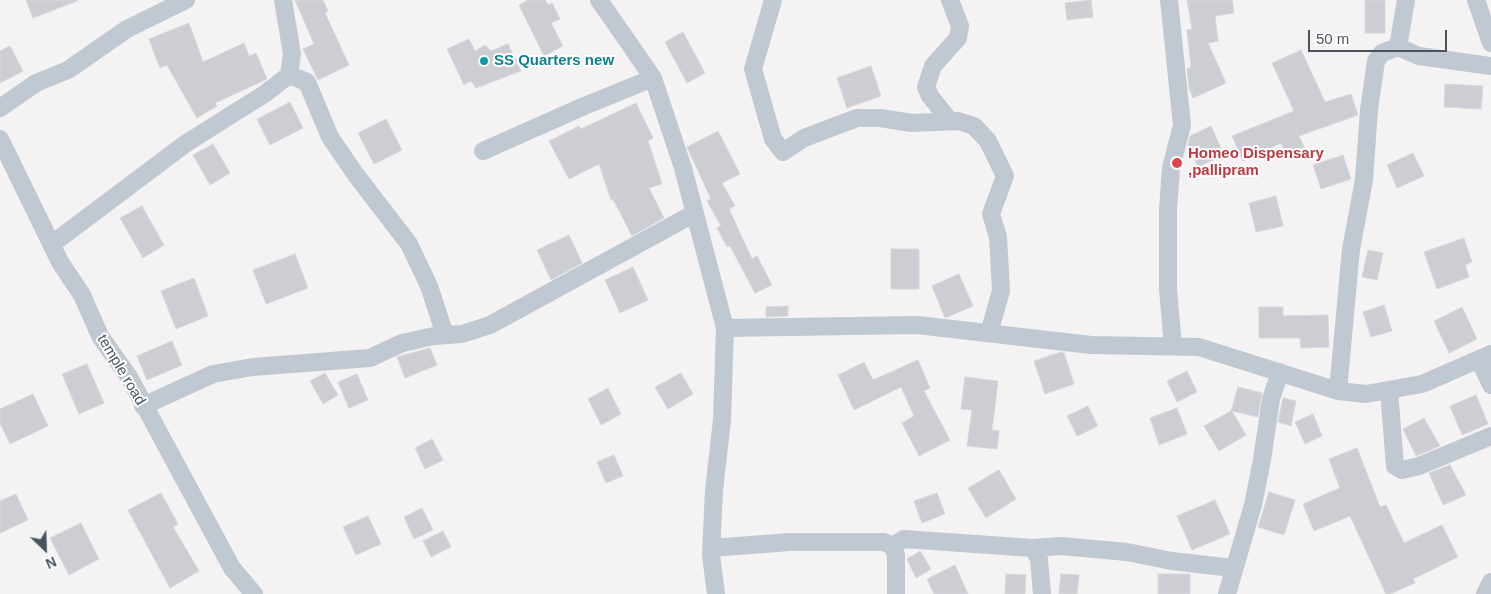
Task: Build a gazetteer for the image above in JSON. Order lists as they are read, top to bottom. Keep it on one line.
{"streets":{"street":["temple road"]},"places":["SS Quarters new","Homeo Dispensary ,pallipram"],"scale_bar":"50 m","north":"bottom right"}
